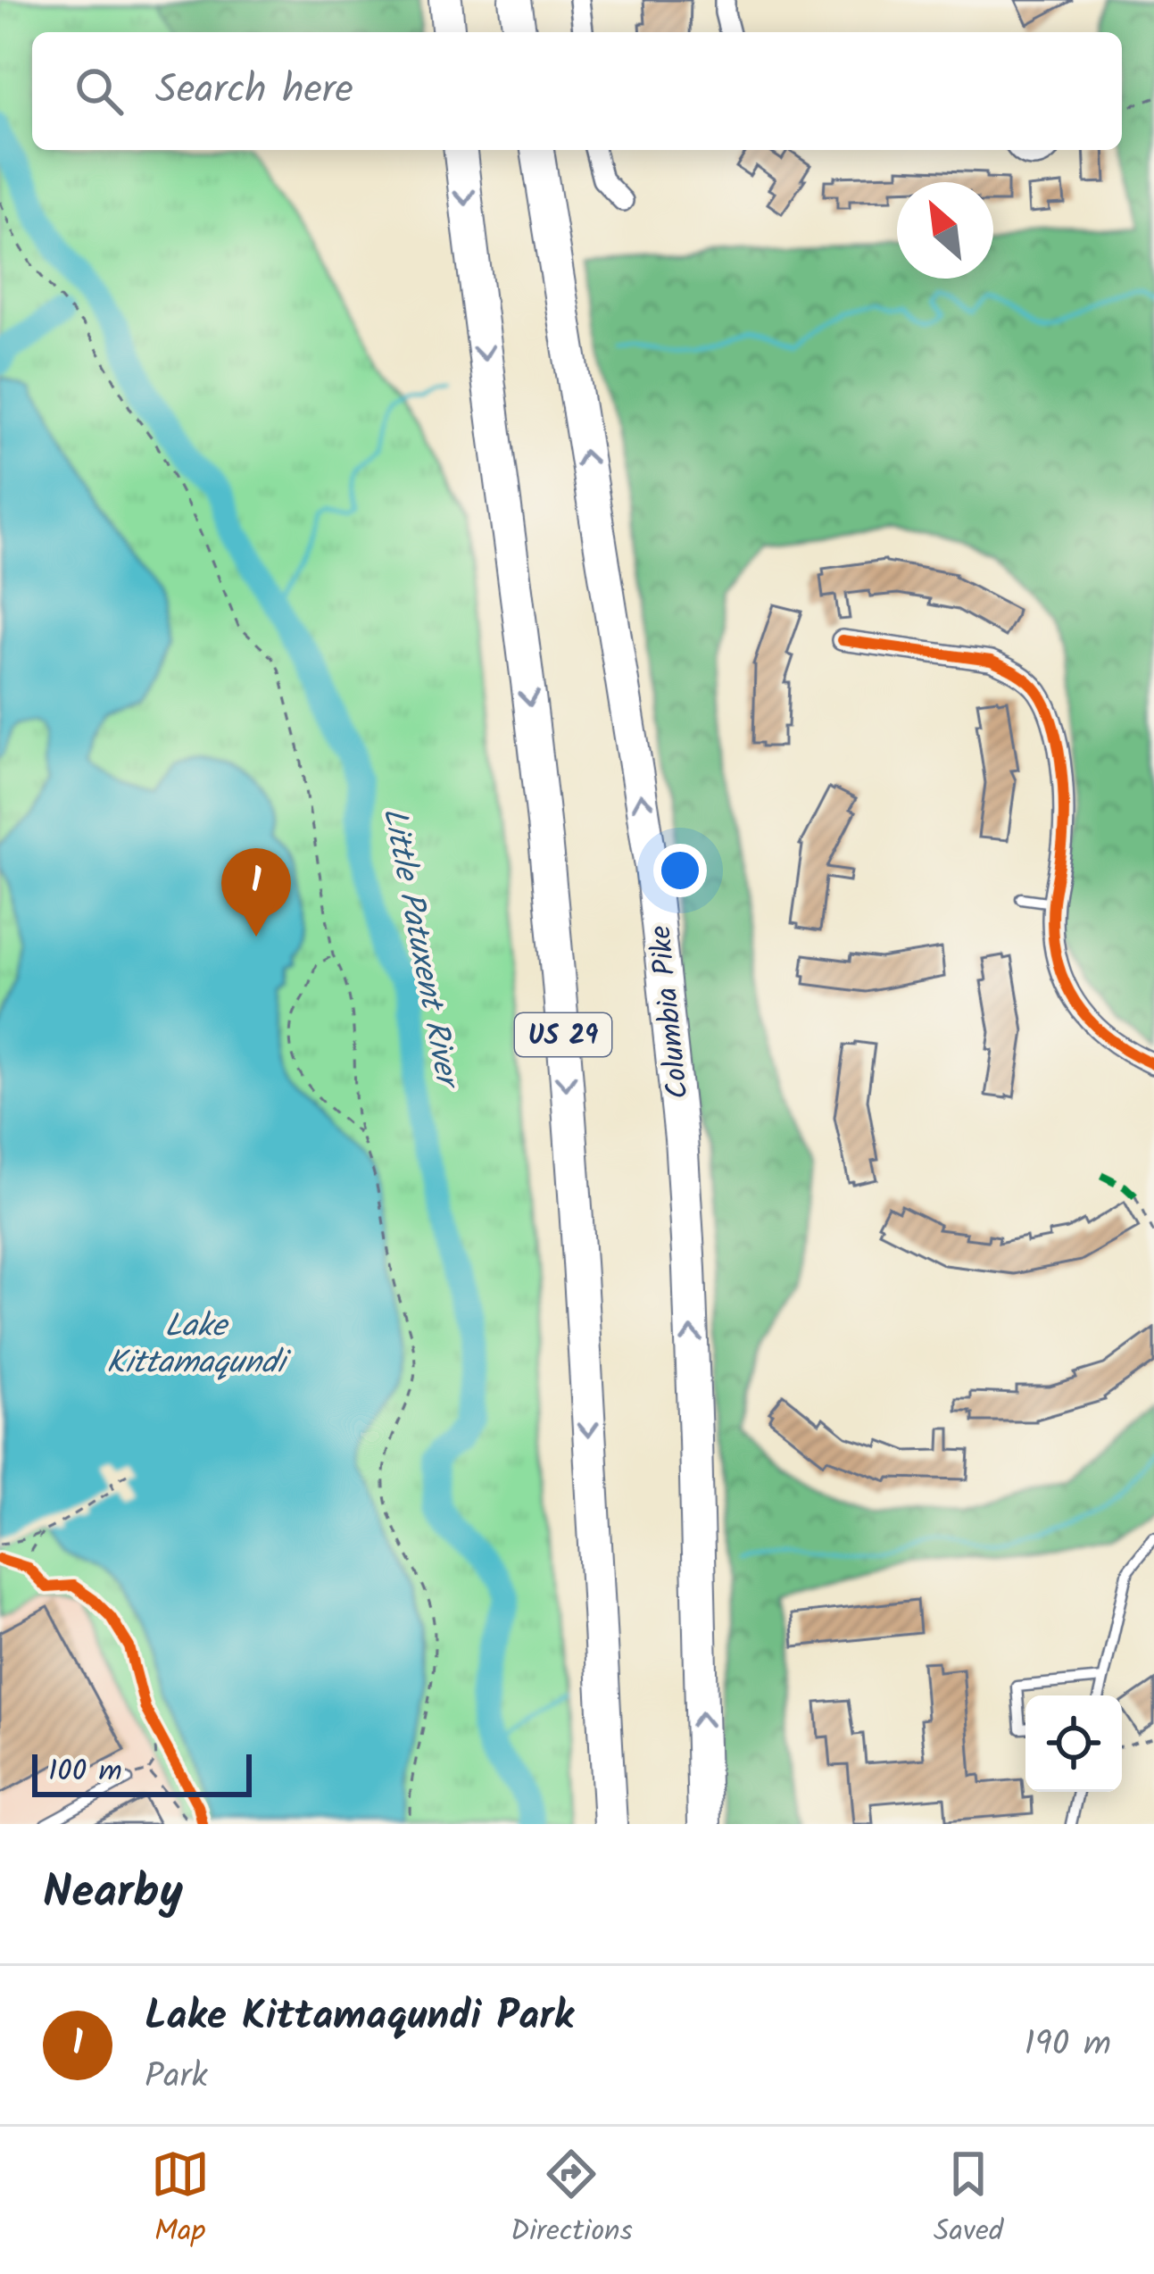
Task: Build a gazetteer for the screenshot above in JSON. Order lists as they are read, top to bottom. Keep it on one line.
{"streets":{"highway":["Columbia Pike","US 29"]},"water":["Little Patuxent River","Lake Kittamaqundi"],"scale_bar":"100 m","north":"top left","page":{"search":"Search here","pins":"1","scale":"100 m","heading":"Nearby","list":[{"mark":"1","name":"Lake Kittamaqundi Park","note":"Park","value":"190 m"}],"nav":["Map","Directions","Saved"]}}
